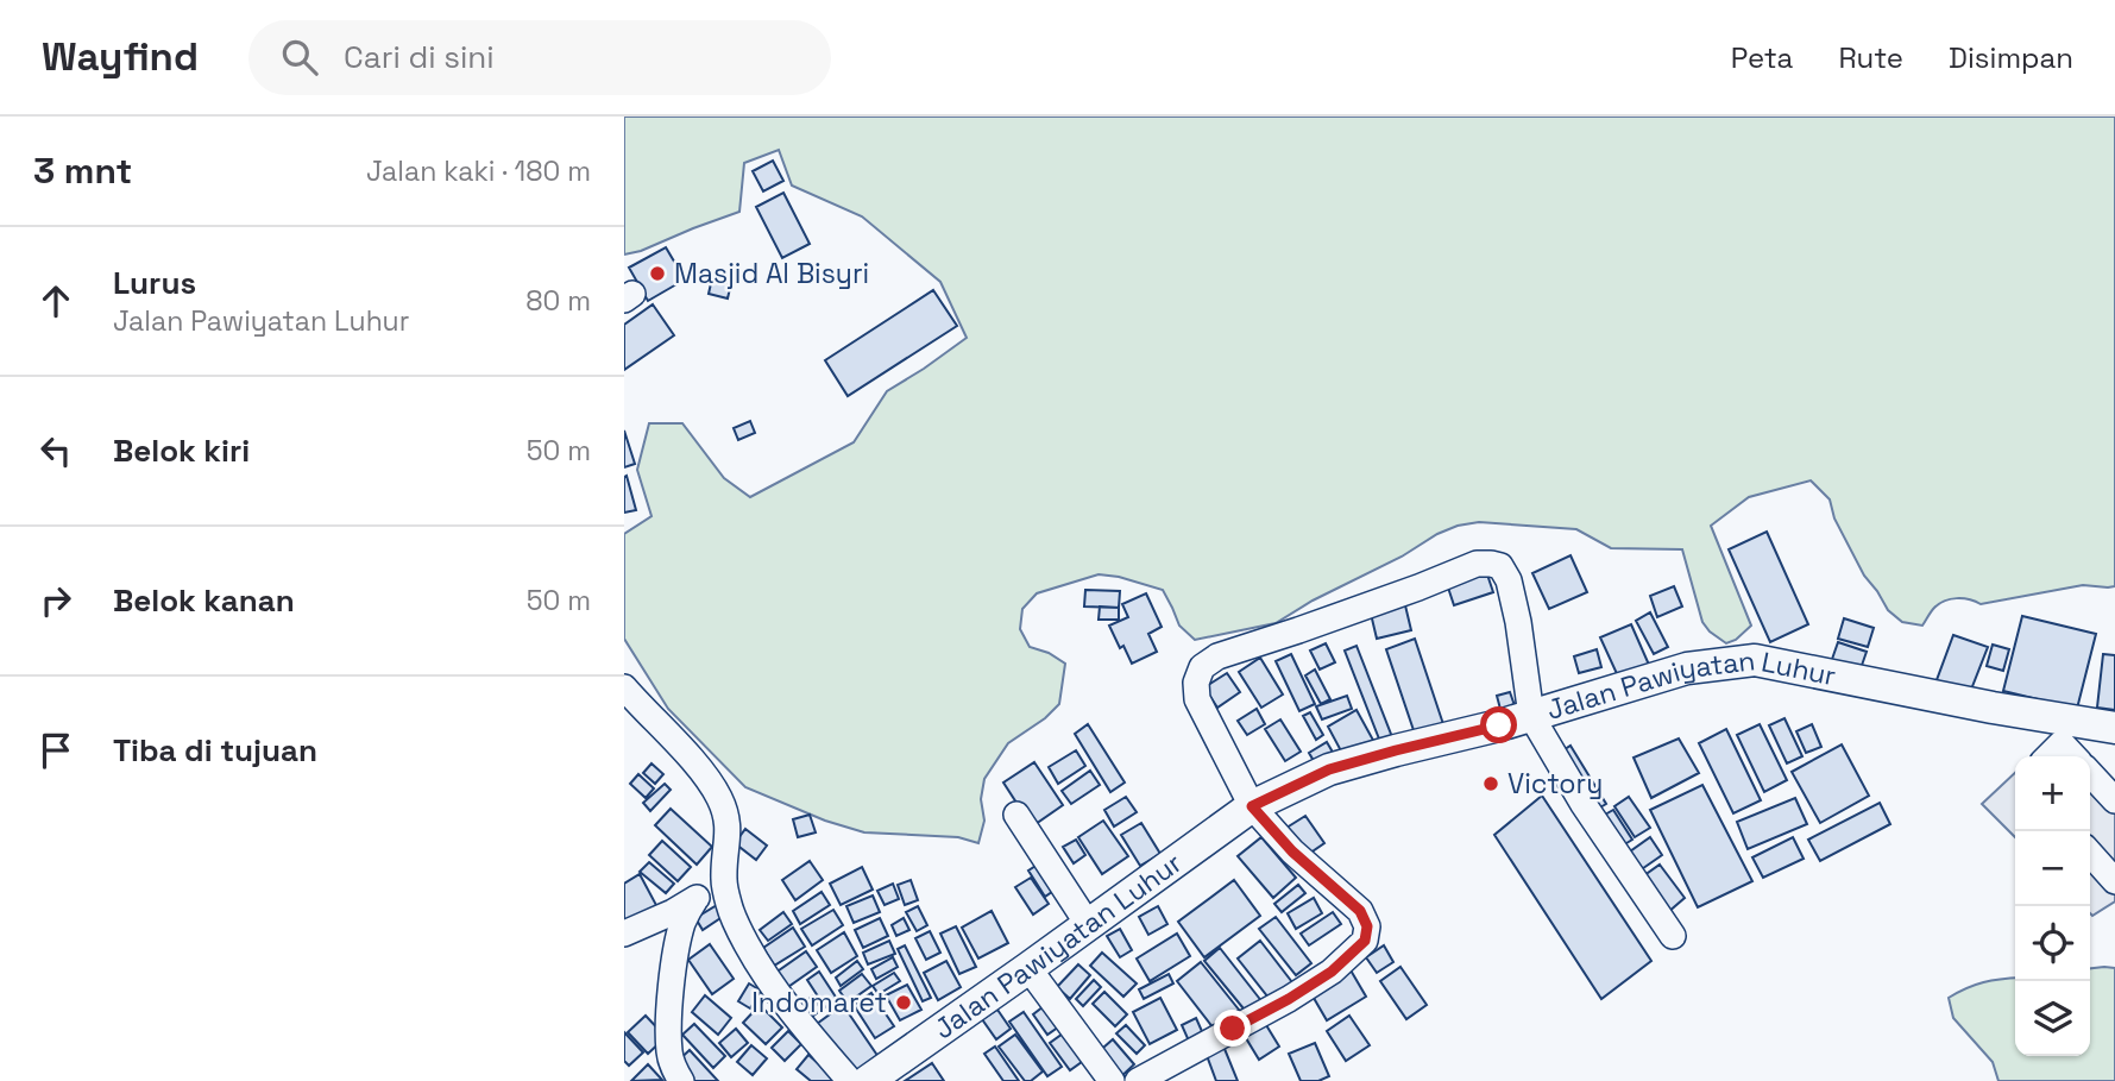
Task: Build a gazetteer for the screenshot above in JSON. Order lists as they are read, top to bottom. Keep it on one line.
{"streets":{"main road":["Jalan Pawiyatan Luhur"]},"places":["Masjid Al Bisyri","Victory","Indomaret"],"page":{"header":"Wayfind","search":"Cari di sini","nav":["Peta","Rute","Disimpan"],"heading":["3 mnt","Jalan kaki · 180 m"],"list":[["Lurus","Jalan Pawiyatan Luhur","80 m"],["Belok kiri","50 m"],["Belok kanan","50 m"],"Tiba di tujuan"],"map_buttons":["+","−"]}}
